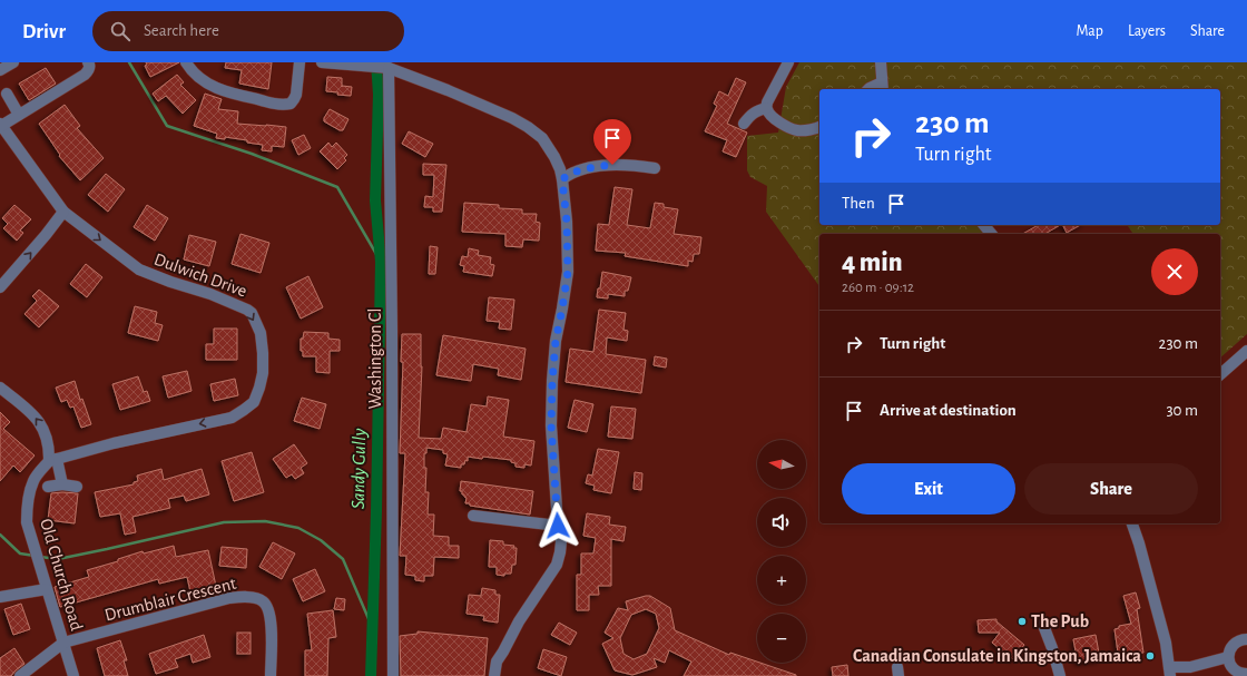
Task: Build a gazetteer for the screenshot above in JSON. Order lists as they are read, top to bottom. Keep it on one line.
{"streets":{"street":["Dulwich Drive","Washington Cl","Old Church Road","Drumblair Crescent"]},"crossings":[["Dulwich Drive","Old Church Road"],["Old Church Road","Drumblair Crescent"]],"water":["Sandy Gully"],"places":["The Pub","Canadian Consulate in Kingston, Jamaica"],"north":"left","page":{"header":"Drivr","search":"Search here","nav":["Map","Layers","Share"],"turn":["230 m","Turn right"],"then":"Then","heading":["4 min","260 m · 09:12"],"list":[{"name":"Turn right","value":"230 m"},{"name":"Arrive at destination","value":"30 m"}],"map_buttons":["+","−"],"buttons":["Exit","Share"]}}
